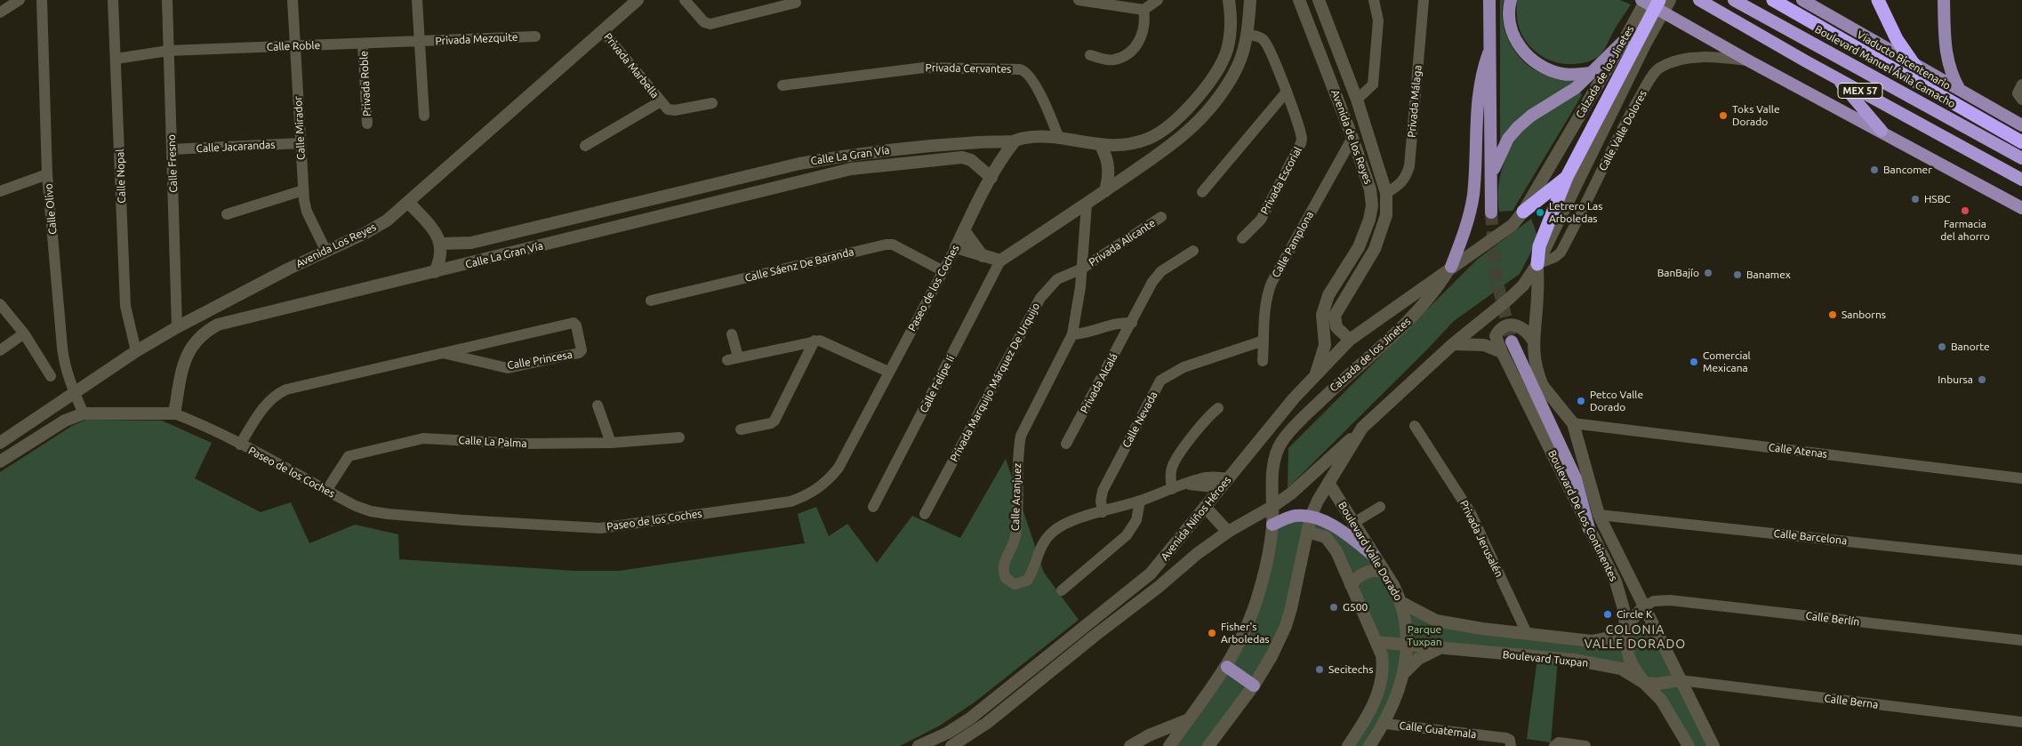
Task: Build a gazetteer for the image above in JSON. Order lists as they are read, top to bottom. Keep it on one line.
{"streets":{"highway":["Viaducto Bicentenario","Boulevard Manuel Ávila Camacho","MEX 57"],"street":["Privada Mezquite","Calle Roble","Privada Marbella","Privada Cervantes","Calzada de los Jinetes","Privada Roble","Privada Málaga","Calle Mirador","Calle Valle Dolores","Avenida de los Reyes","Calle Jacarandas","Calle La Gran Vía","Calle Fresno","Calle Nopal","Privada Escorial","Calle Olivo","Privada Alicante","Calle Pamplona","Avenida Los Reyes","Calle Sáenz De Baranda","Paseo de los Coches","Calle Princesa","Privada Marquijo Márquez De Urquijo","Privada Alcalá","Calle Felipe Ii","Calle Nevada","Calle La Palma","Calle Atenas","Calle Aranjuez","Boulevard De Los Continentes","Avenida Niños Héroes","Calle Barcelona","Privada Jerusalén","Boulevard Valle Dorado","Calle Berlín","Boulevard Tuxpan","Calle Berna","Calle Guatemala"]},"crossings":[["Privada Mezquite","Calle Roble"],["Calle Roble","Privada Roble"],["Calle Roble","Calle Mirador"],["Calle Roble","Calle Fresno"],["Calle Roble","Calle Nopal"],["Privada Marbella","Avenida Los Reyes"],["Privada Cervantes","Calle La Gran Vía"],["Calzada de los Jinetes","Calle Valle Dolores"],["Calzada de los Jinetes","Boulevard De Los Continentes"],["Calzada de los Jinetes","Avenida Niños Héroes"],["Calzada de los Jinetes","Boulevard Valle Dorado"],["Privada Málaga","Avenida de los Reyes"],["Calle Mirador","Calle Jacarandas"],["Calle Mirador","Avenida Los Reyes"],["Calle Valle Dolores","Boulevard De Los Continentes"],["Avenida de los Reyes","Calle Pamplona"],["Avenida de los Reyes","Avenida Niños Héroes"],["Calle Jacarandas","Calle Fresno"],["Calle La Gran Vía","Paseo de los Coches"],["Calle Fresno","Avenida Los Reyes"],["Calle Nopal","Avenida Los Reyes"],["Calle Olivo","Avenida Los Reyes"],["Calle Olivo","Paseo de los Coches"],["Privada Alicante","Privada Marquijo Márquez De Urquijo"],["Privada Alicante","Calle Aranjuez"],["Calle Pamplona","Calle Nevada"],["Calle Sáenz De Baranda","Paseo de los Coches"],["Paseo de los Coches","Calle Princesa"],["Paseo de los Coches","Calle La Palma"],["Privada Marquijo Márquez De Urquijo","Calle Aranjuez"],["Calle Nevada","Calle Aranjuez"],["Calle Atenas","Boulevard De Los Continentes"],["Calle Aranjuez","Avenida Niños Héroes"],["Boulevard De Los Continentes","Calle Barcelona"],["Boulevard De Los Continentes","Calle Berlín"],["Boulevard De Los Continentes","Boulevard Tuxpan"],["Boulevard De Los Continentes","Calle Berna"],["Privada Jerusalén","Boulevard Tuxpan"],["Boulevard Valle Dorado","Boulevard Tuxpan"],["Boulevard Valle Dorado","Calle Guatemala"],["Calle Berlín","Boulevard Tuxpan"]],"districts":["COLONIA VALLE DORADO"],"parks":["Parque Tuxpan"],"places":["Toks Valle Dorado","Bancomer","HSBC","Farmacia del ahorro","Letrero Las Arboledas","BanBajío","Banamex","Sanborns","Banorte","Comercial Mexicana","Inbursa","Petco Valle Dorado","G500","Circle K","Fisher's Arboledas","Secitechs"]}
